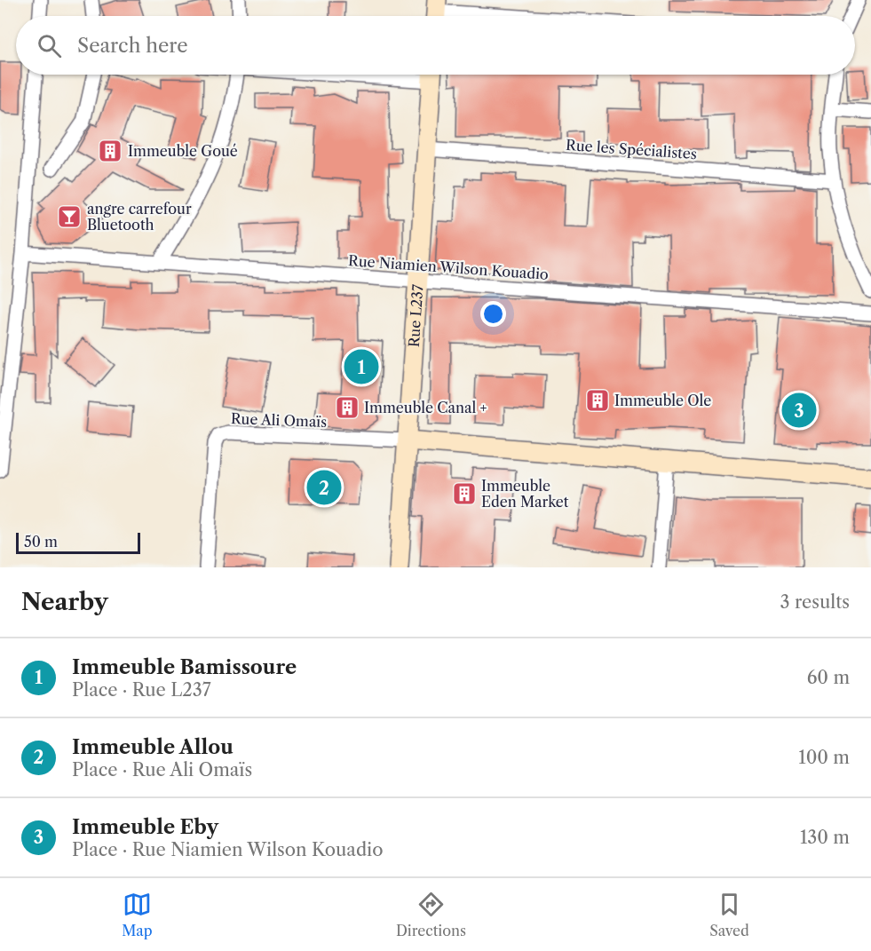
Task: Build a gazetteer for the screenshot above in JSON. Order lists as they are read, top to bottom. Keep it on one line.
{"streets":{"street":["Rue les Spécialistes","Rue Niamien Wilson Kouadio","Rue L237","Rue Ali Omaïs"]},"crossings":[["Rue les Spécialistes","Rue L237"],["Rue Niamien Wilson Kouadio","Rue L237"],["Rue L237","Rue Ali Omaïs"]],"places":{"building":["Immeuble Goué","Immeuble Ole","Immeuble Canal +","Immeuble Eden Market"],"bar":["angre carrefour Bluetooth"]},"scale_bar":"50 m","page":{"search":"Search here","pins":["1","3","2"],"scale":"50 m","heading":["Nearby","3 results"],"list":[{"mark":"1","name":"Immeuble Bamissoure","note":"Place · Rue L237","value":"60 m"},{"mark":"2","name":"Immeuble Allou","note":"Place · Rue Ali Omaïs","value":"100 m"},{"mark":"3","name":"Immeuble Eby","note":"Place · Rue Niamien Wilson Kouadio","value":"130 m"}],"nav":["Map","Directions","Saved"]}}
